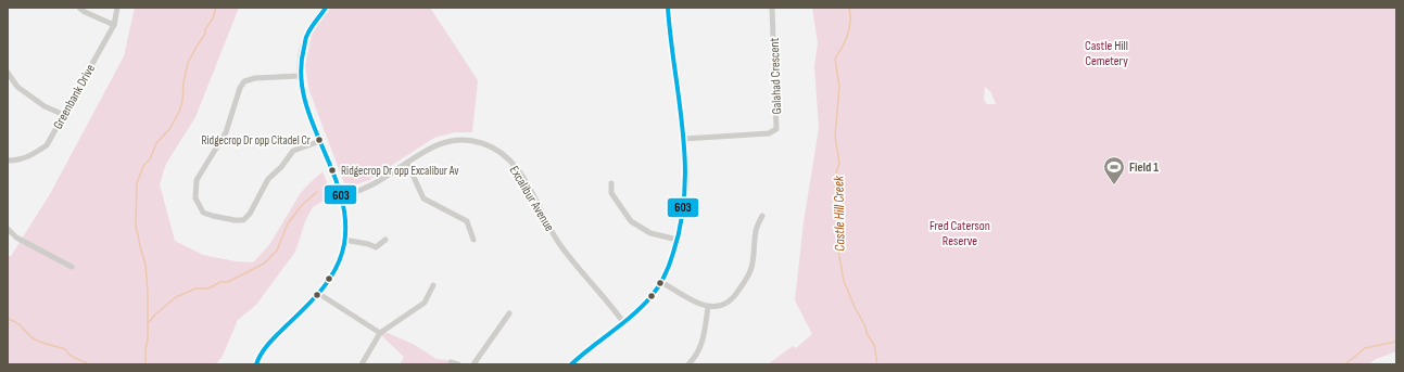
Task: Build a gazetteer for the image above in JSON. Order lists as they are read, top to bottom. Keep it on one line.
{"streets":{"street":["Galahad Crescent","Greenbank Drive","Excalibur Avenue"]},"water":["Castle Hill Creek"],"parks":["Castle Hill Cemetery","Fred Caterson Reserve"],"places":{"other":["Ridgecrop Dr opp Citadel Cr","Ridgecrop Dr opp Excalibur Av"],"sports":["Field 1"]},"lines":["transit line 603"]}
